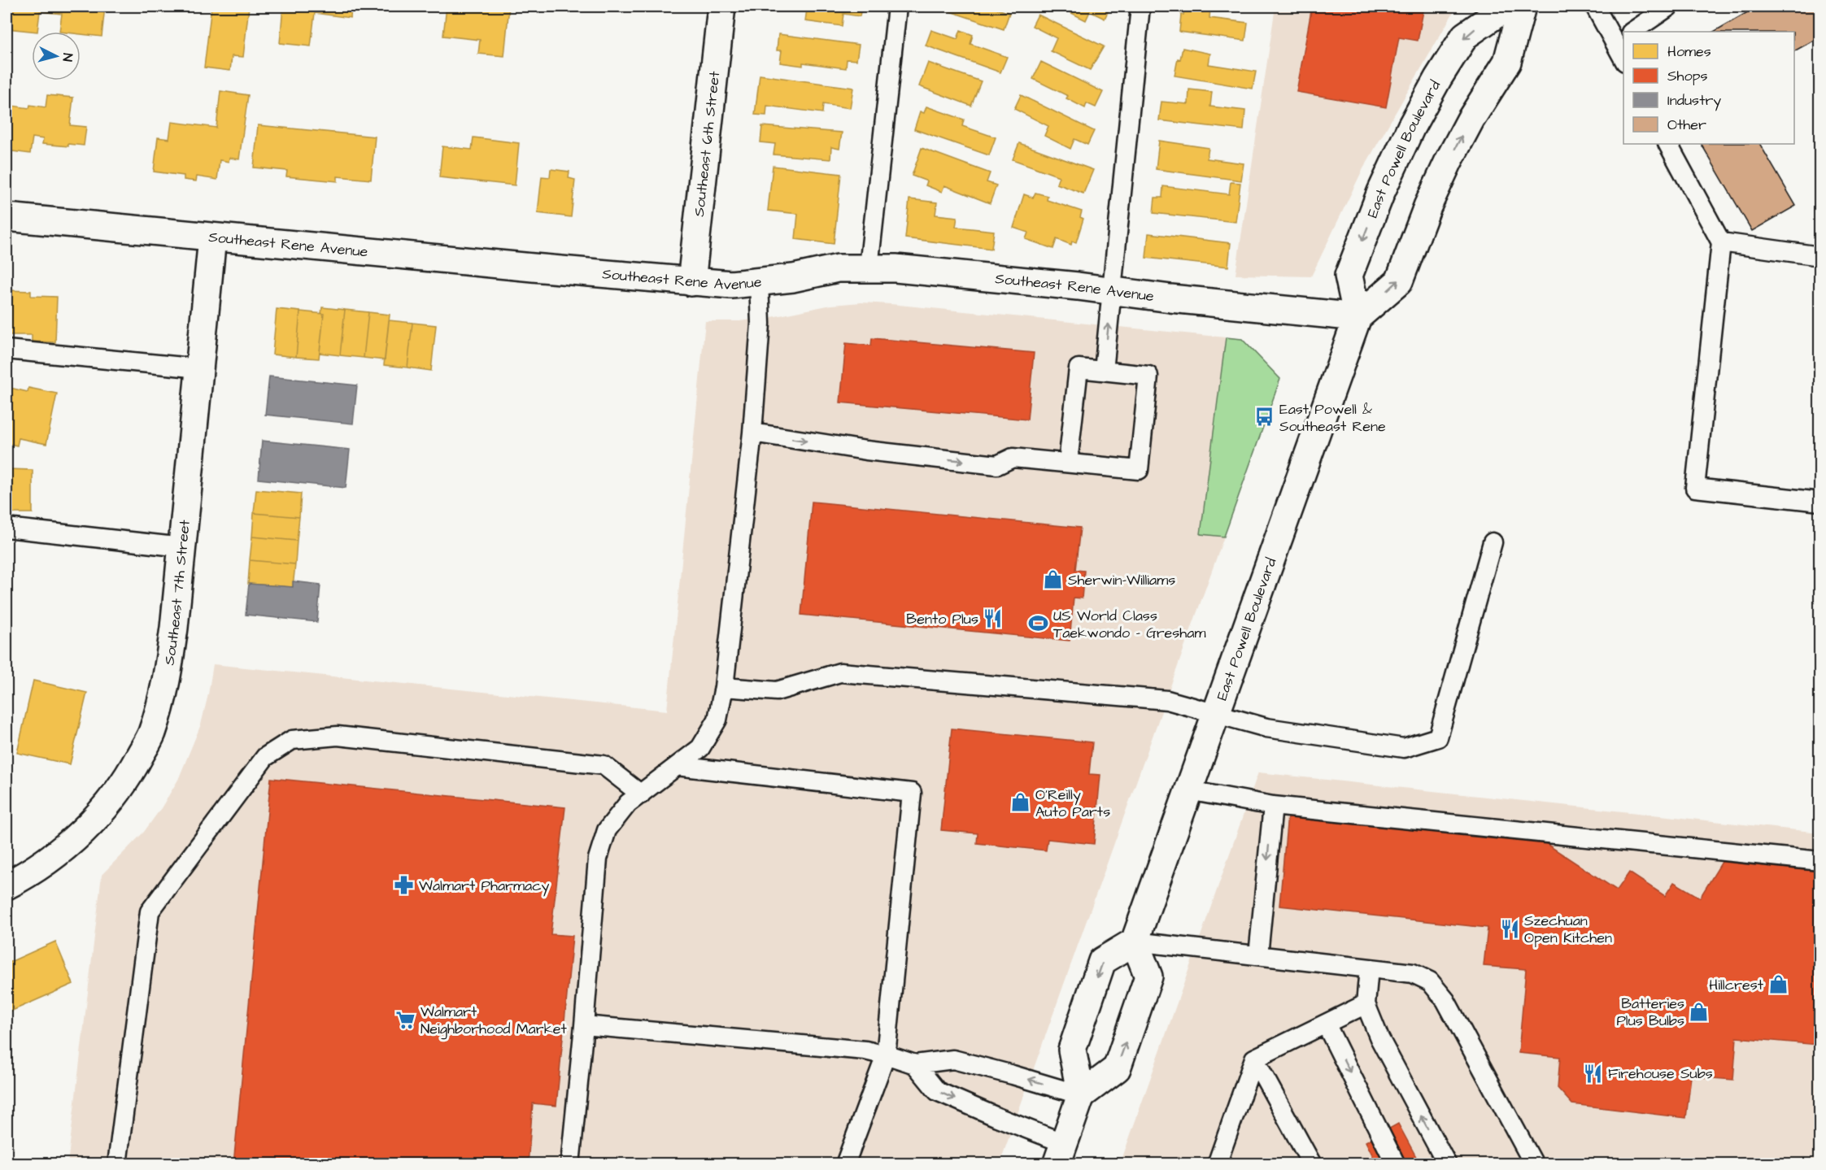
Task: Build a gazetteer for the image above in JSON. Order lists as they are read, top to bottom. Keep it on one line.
{"streets":{"street":["Southeast 6th Street","East Powell Boulevard","Southeast Rene Avenue","Southeast 7th Street"]},"crossings":[["Southeast 6th Street","Southeast Rene Avenue"],["East Powell Boulevard","Southeast Rene Avenue"],["Southeast Rene Avenue","Southeast 7th Street"]],"places":{"bus stop":["East Powell & Southeast Rene"],"shop":["Sherwin-Williams","O'Reilly Auto Parts","Hillcrest","Batteries Plus Bulbs"],"restaurant":["Bento Plus","Szechuan Open Kitchen","Firehouse Subs"],"sports":["US World Class Taekwondo - Gresham"],"pharmacy":["Walmart Pharmacy"],"supermarket":["Walmart Neighborhood Market"]},"legend":["Homes","Shops","Industry","Other"],"north":"right"}
